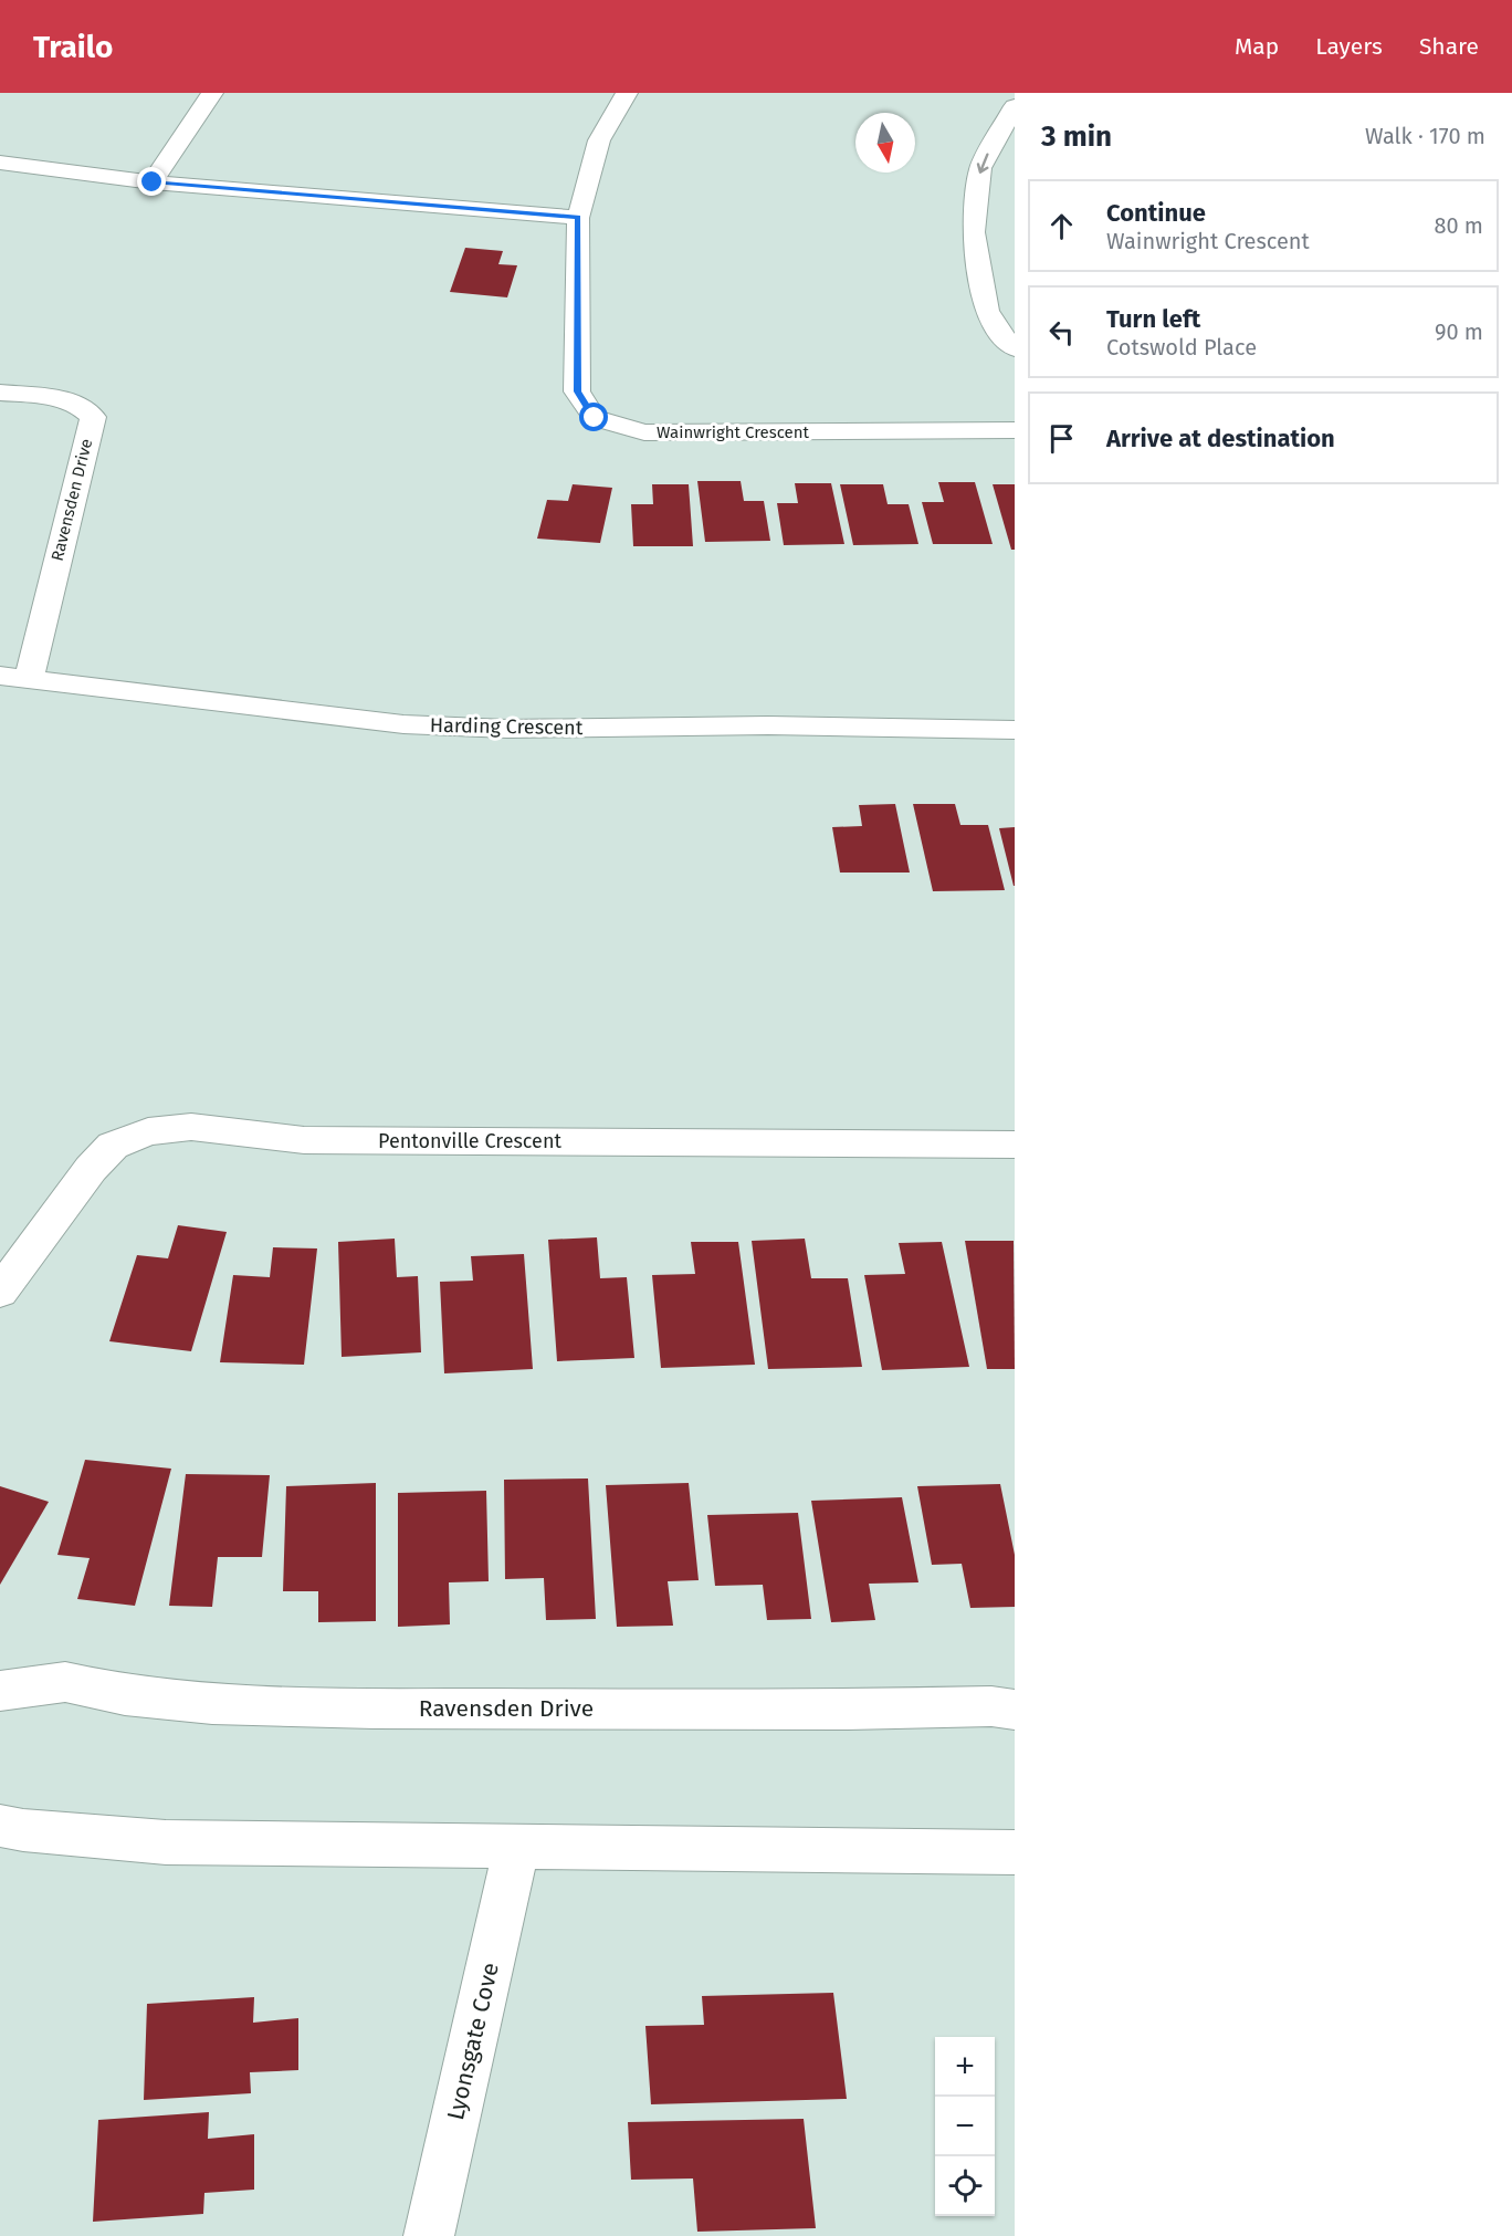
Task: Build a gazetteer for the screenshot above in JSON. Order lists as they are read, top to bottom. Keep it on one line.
{"streets":{"street":["Wainwright Crescent","Ravensden Drive","Harding Crescent","Pentonville Crescent","Lyonsgate Cove"]},"crossings":[["Ravensden Drive","Harding Crescent"]],"north":"bottom","page":{"header":"Trailo","nav":["Map","Layers","Share"],"heading":["3 min","Walk · 170 m"],"list":[["Continue","Wainwright Crescent","80 m"],["Turn left","Cotswold Place","90 m"],"Arrive at destination"],"map_buttons":["+","−"]}}
